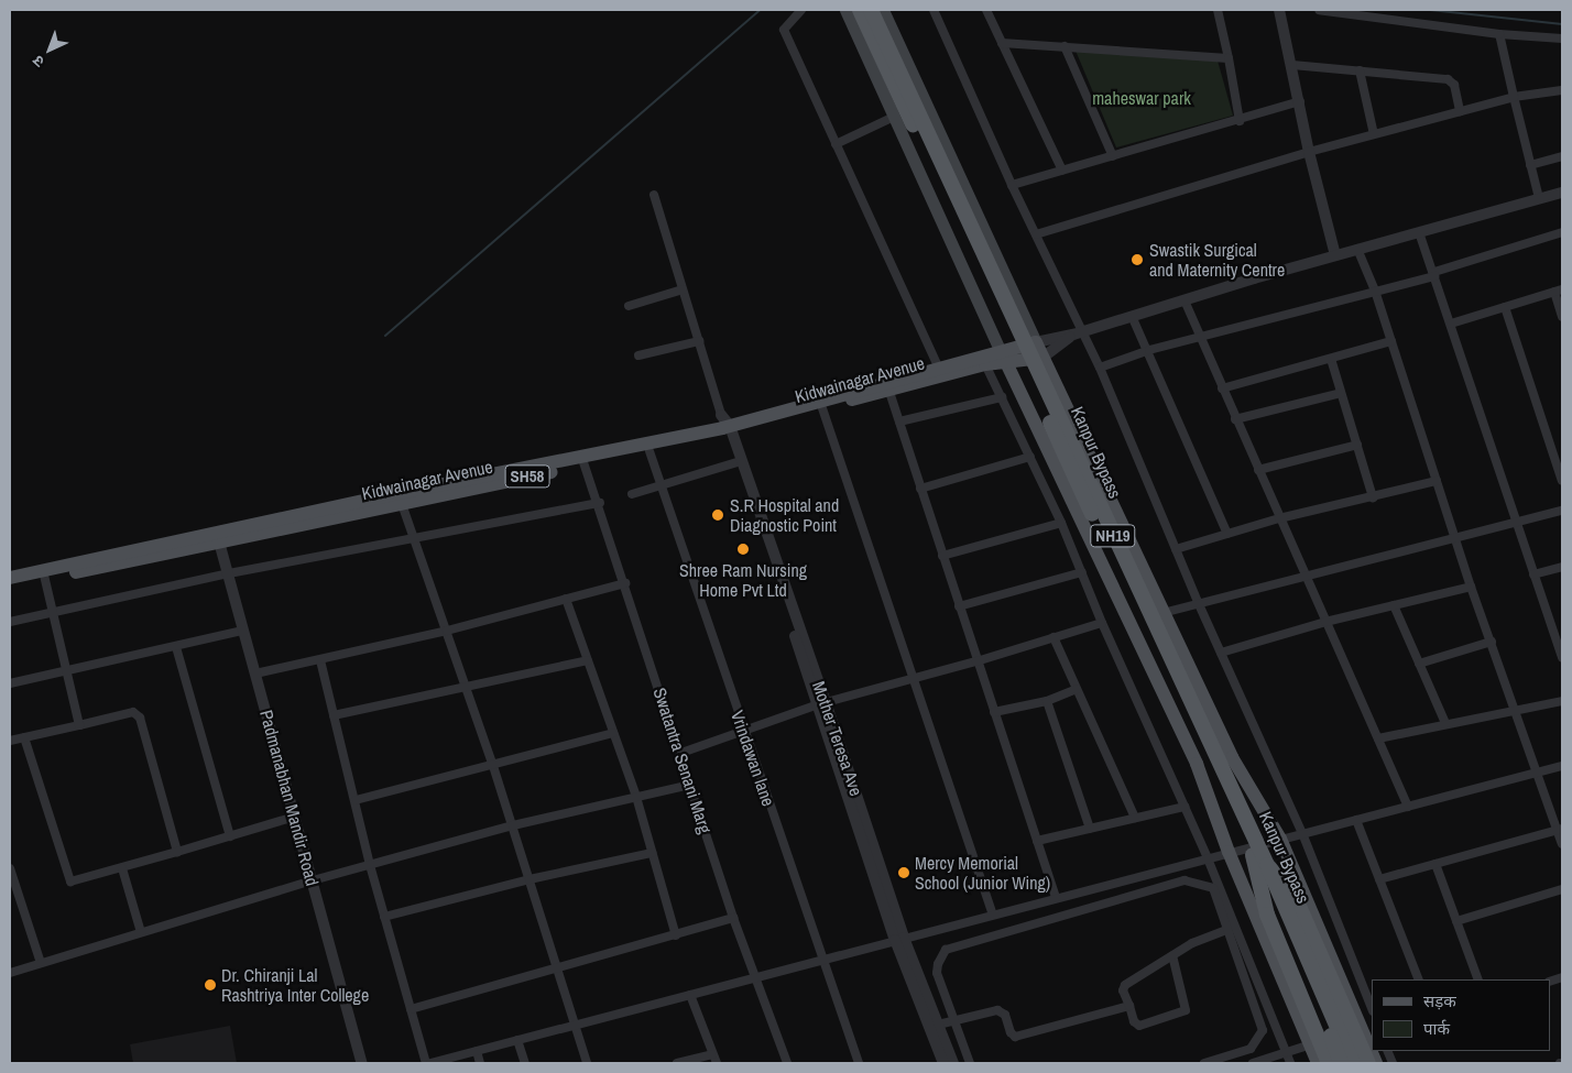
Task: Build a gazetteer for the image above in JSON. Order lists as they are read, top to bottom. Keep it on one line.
{"streets":{"highway":["Kanpur Bypass","NH19"],"main road":["Kidwainagar Avenue","SH58"],"street":["Vrindawan lane","Swatantra Senani Marg","Padmanabhan Mandir Road"]},"crossings":[["Kidwainagar Avenue","Vrindawan lane"],["Kidwainagar Avenue","Swatantra Senani Marg"],["Kidwainagar Avenue","Padmanabhan Mandir Road"]],"parks":["maheswar park"],"places":["Swastik Surgical and Maternity Centre","S.R Hospital and Diagnostic Point","Shree Ram Nursing Home Pvt Ltd","Mercy Memorial School (Junior Wing)","Dr. Chiranji Lal Rashtriya Inter College"],"legend":["सड़क","पार्क"],"north":"bottom left"}
